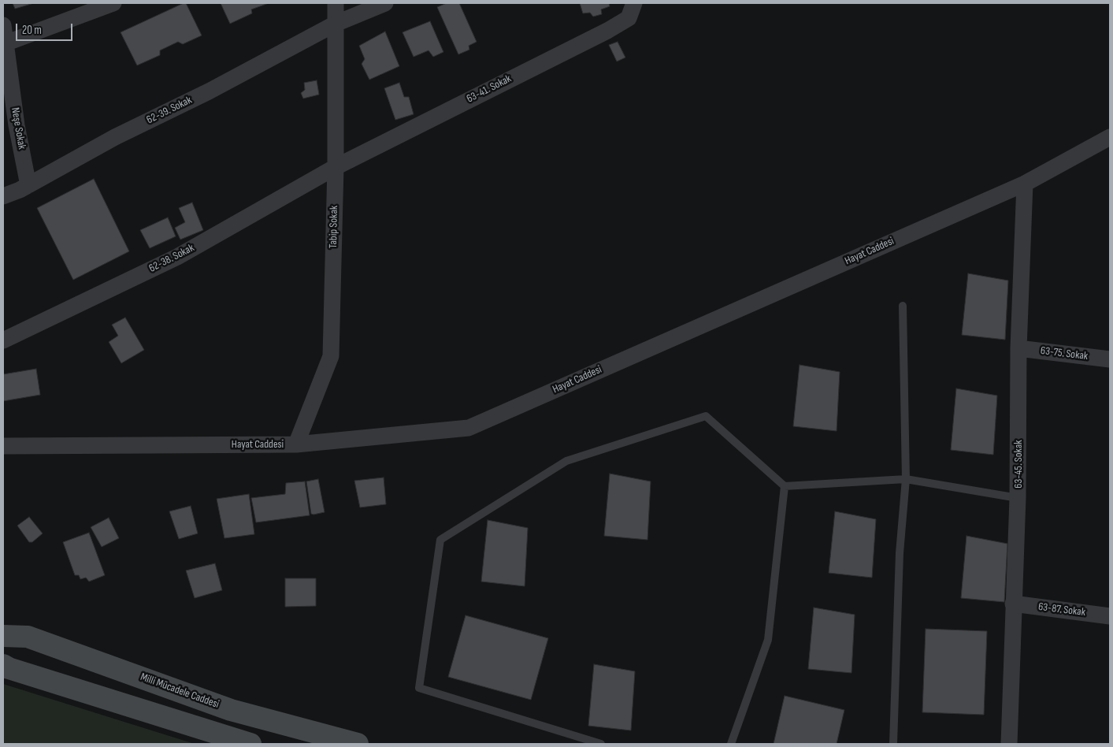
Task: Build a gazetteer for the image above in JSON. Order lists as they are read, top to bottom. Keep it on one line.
{"streets":{"street":["63-41. Sokak","62-39. Sokak","Neşe Sokak","Tabip Sokak","Hayat Caddesi","62-38. Sokak","63-75. Sokak","63-45. Sokak","63-87. Sokak","Milli Mücadele Caddesi"]},"crossings":[["63-41. Sokak","Tabip Sokak"],["63-41. Sokak","62-38. Sokak"],["62-39. Sokak","Neşe Sokak"],["62-39. Sokak","Tabip Sokak"],["Tabip Sokak","Hayat Caddesi"],["Tabip Sokak","62-38. Sokak"],["Hayat Caddesi","63-45. Sokak"],["63-75. Sokak","63-45. Sokak"],["63-45. Sokak","63-87. Sokak"]],"scale_bar":"20 m"}
